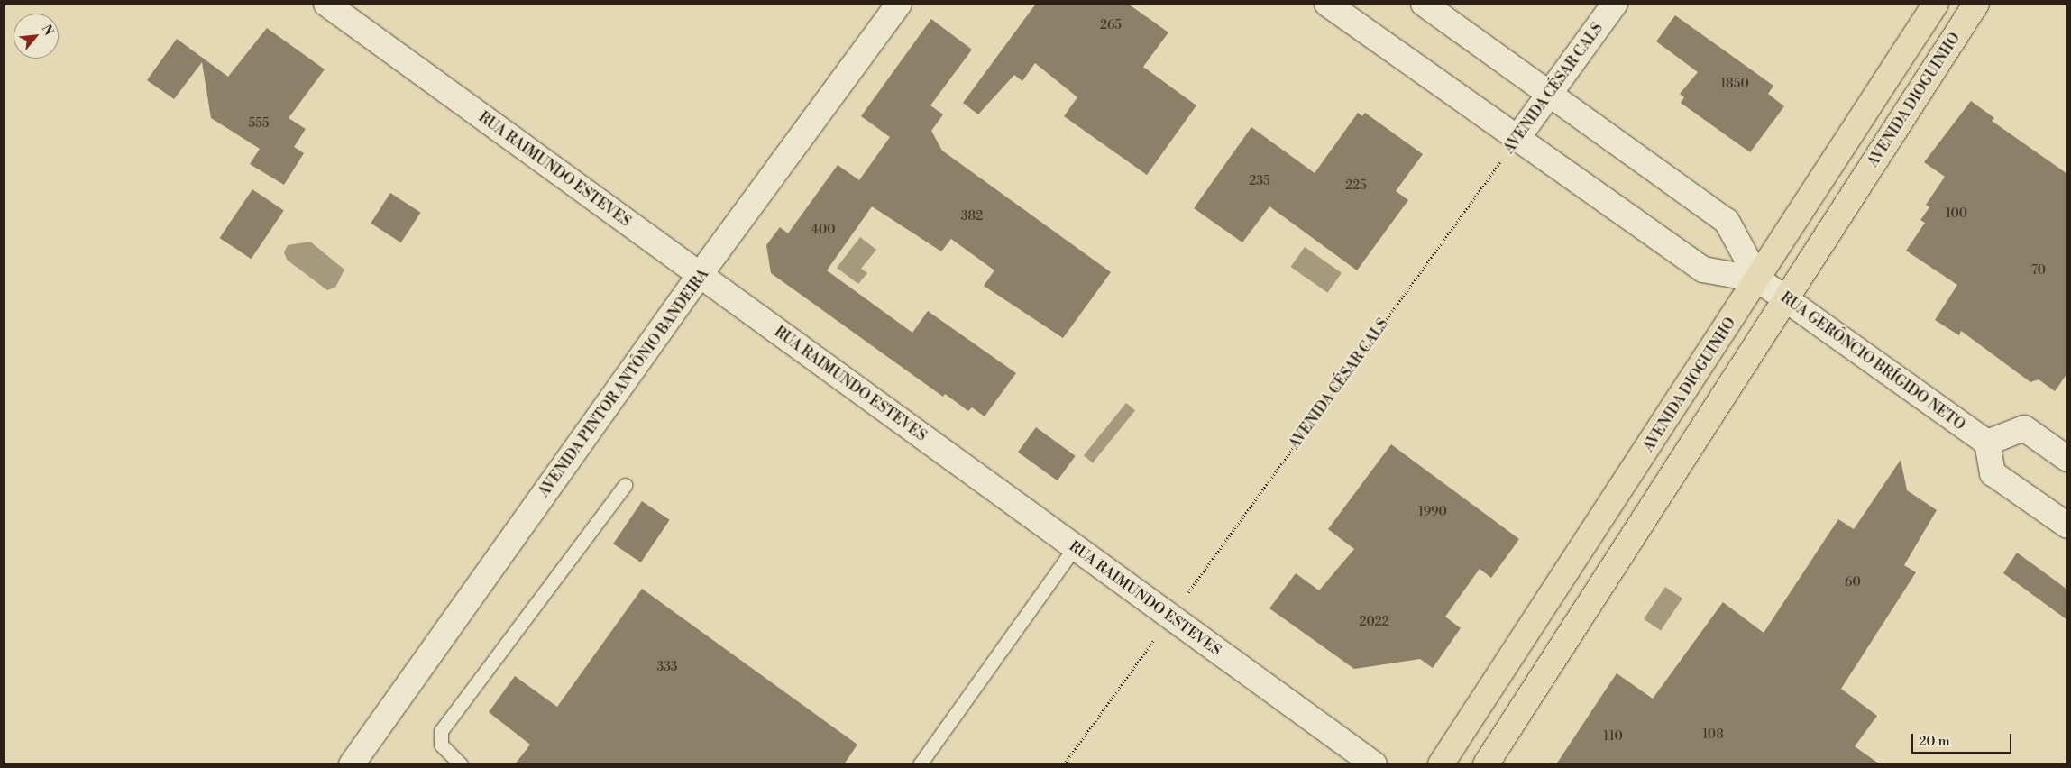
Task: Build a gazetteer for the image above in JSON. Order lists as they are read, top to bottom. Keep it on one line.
{"streets":{"main road":["AVENIDA DIOGUINHO"],"street":["AVENIDA CÉSAR CALS","RUA RAIMUNDO ESTEVES","RUA GERÔNCIO BRÍGIDO NETO","AVENIDA PINTOR ANTÔNIO BANDEIRA"]},"crossings":[["AVENIDA CÉSAR CALS","RUA RAIMUNDO ESTEVES"],["AVENIDA CÉSAR CALS","RUA GERÔNCIO BRÍGIDO NETO"],["AVENIDA DIOGUINHO","RUA GERÔNCIO BRÍGIDO NETO"],["RUA RAIMUNDO ESTEVES","AVENIDA PINTOR ANTÔNIO BANDEIRA"]],"house_numbers":["265","1850","555","235","225","100","382","400","70","1990","60","2022","333","108","110"],"scale_bar":"20 m","north":"top right"}
